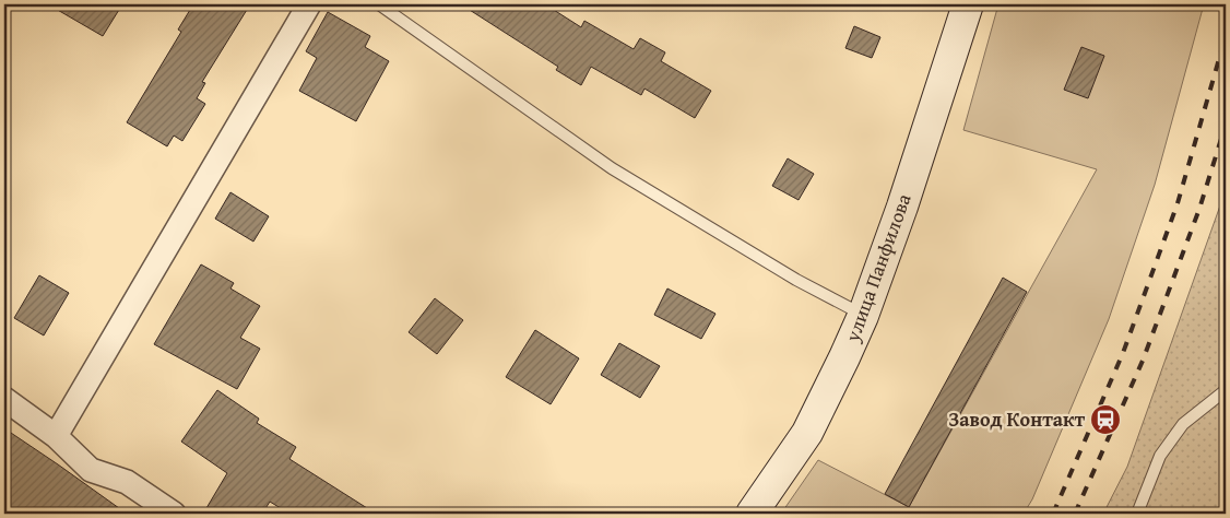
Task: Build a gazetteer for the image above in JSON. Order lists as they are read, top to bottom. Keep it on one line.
{"streets":{"main road":["улица Панфилова"]},"places":{"station":["Завод Контакт"]}}
